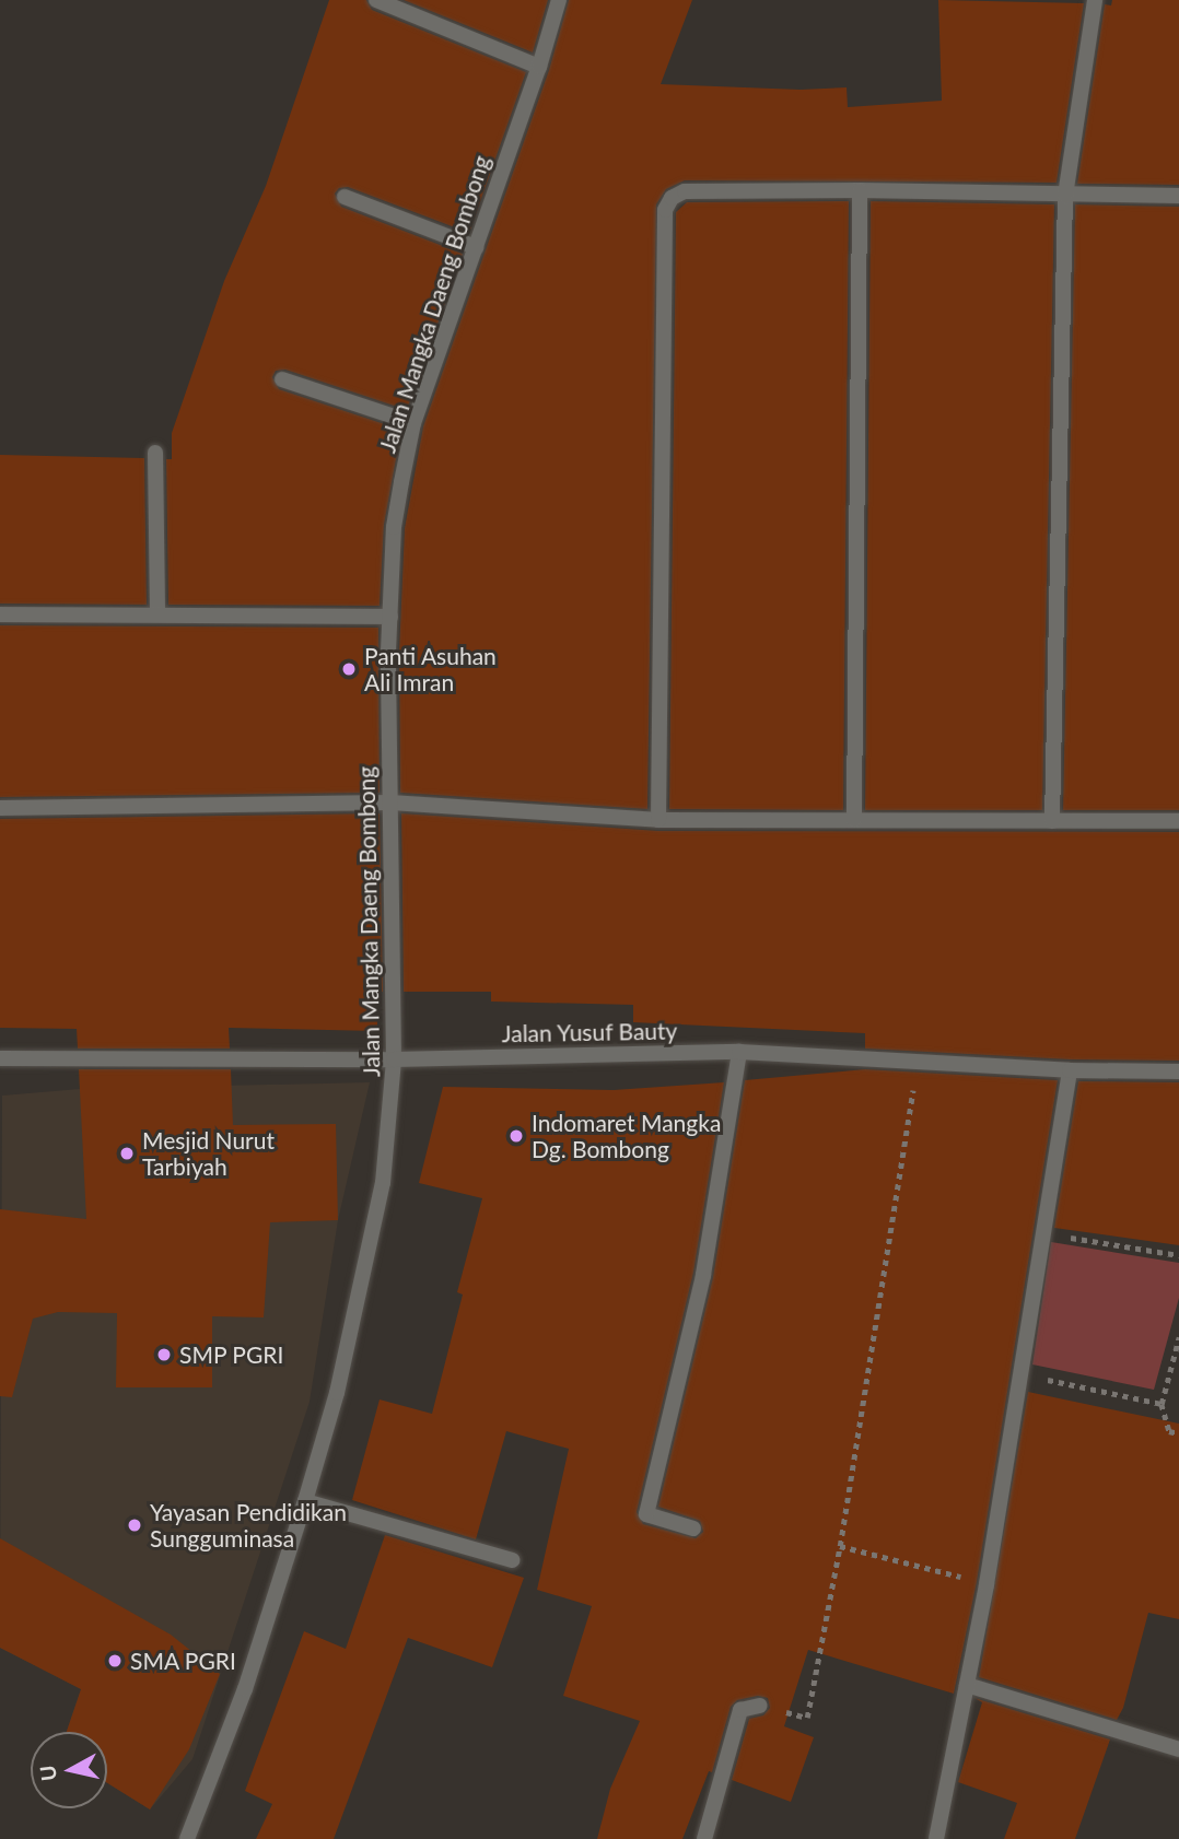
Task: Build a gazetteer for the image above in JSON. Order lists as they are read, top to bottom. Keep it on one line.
{"streets":{"street":["Jalan Mangka Daeng Bombong","Jalan Yusuf Bauty"]},"crossings":[["Jalan Mangka Daeng Bombong","Jalan Yusuf Bauty"]],"places":["Panti Asuhan Ali Imran","Indomaret Mangka Dg. Bombong","Mesjid Nurut Tarbiyah","SMP PGRI","Yayasan Pendidikan Sungguminasa","SMA PGRI"],"north":"left"}
